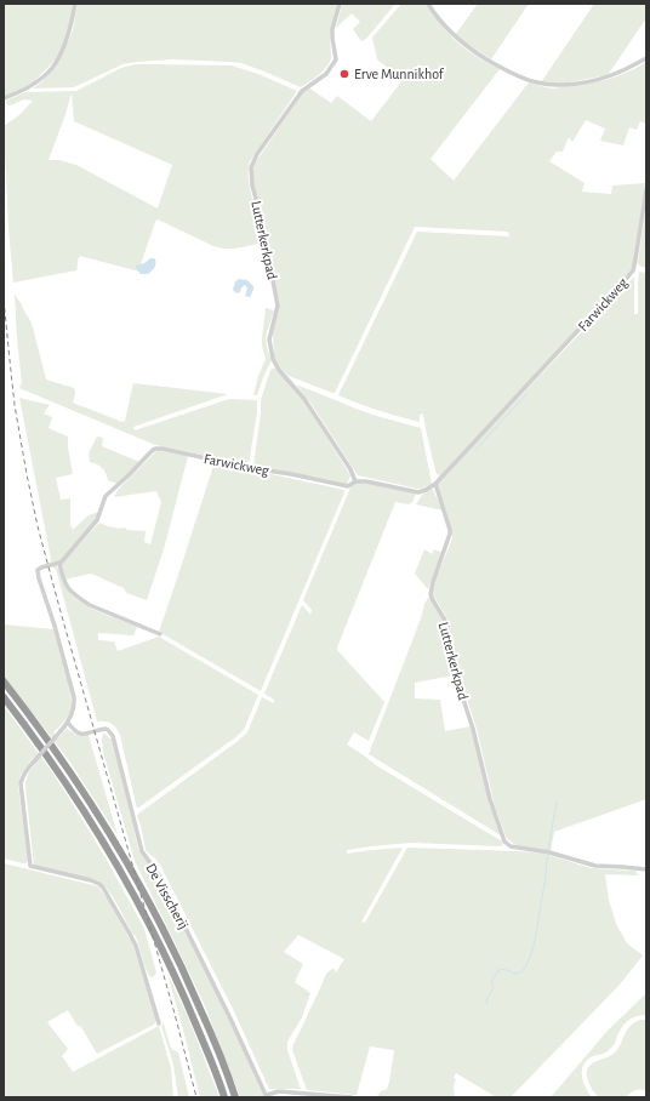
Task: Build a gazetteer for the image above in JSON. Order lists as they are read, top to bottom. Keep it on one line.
{"streets":{"street":["Lutterkerkpad","Farwickweg","De Visscherij"]},"crossings":[["Lutterkerkpad","Farwickweg"],["Farwickweg","De Visscherij"]],"places":["Erve Munnikhof"]}
